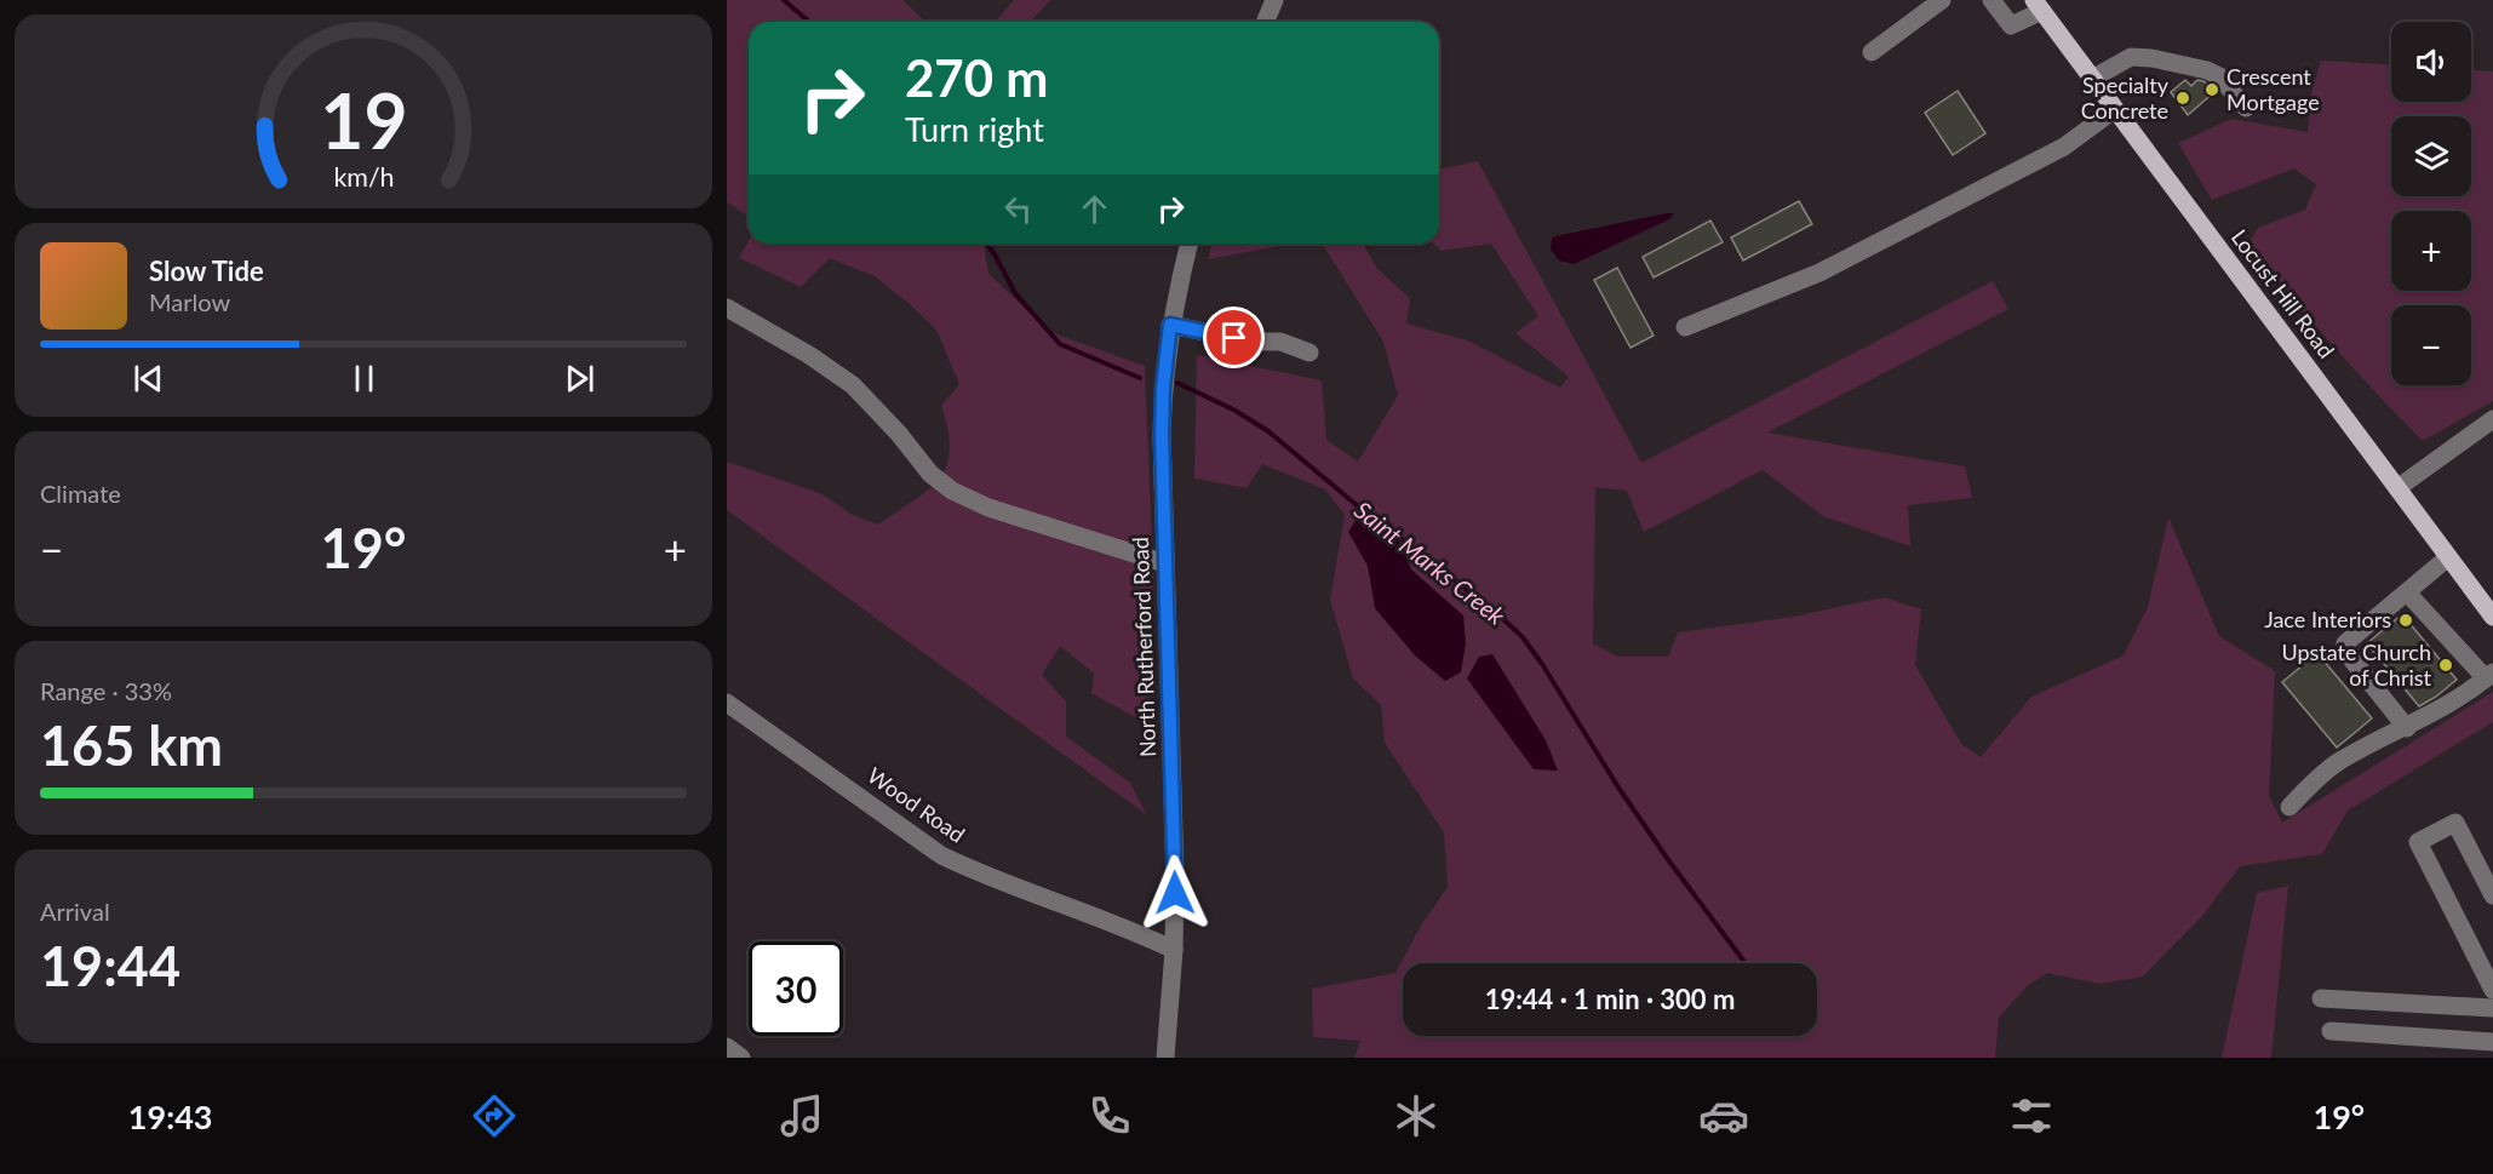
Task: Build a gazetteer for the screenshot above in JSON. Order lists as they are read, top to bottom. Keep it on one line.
{"streets":{"main road":["Locust Hill Road"],"street":["North Rutherford Road","Wood Road"]},"crossings":[["North Rutherford Road","Wood Road"]],"water":["Saint Marks Creek"],"places":["Crescent Mortgage","Specialty Concrete","Jace Interiors","Upstate Church of Christ"],"page":{"map_buttons":["+","−"],"turn":["270 m","Turn right"],"song":["Slow Tide","Marlow"],"tile":["Climate",["Range · 33%","165 km"],["Arrival","19:44"]],"heat":["−","19°","+"],"limit":"30","trip":"19:44 · 1 min · 300 m","tabs":["19:43","19°"],"gauge":["19","km/h"]}}
